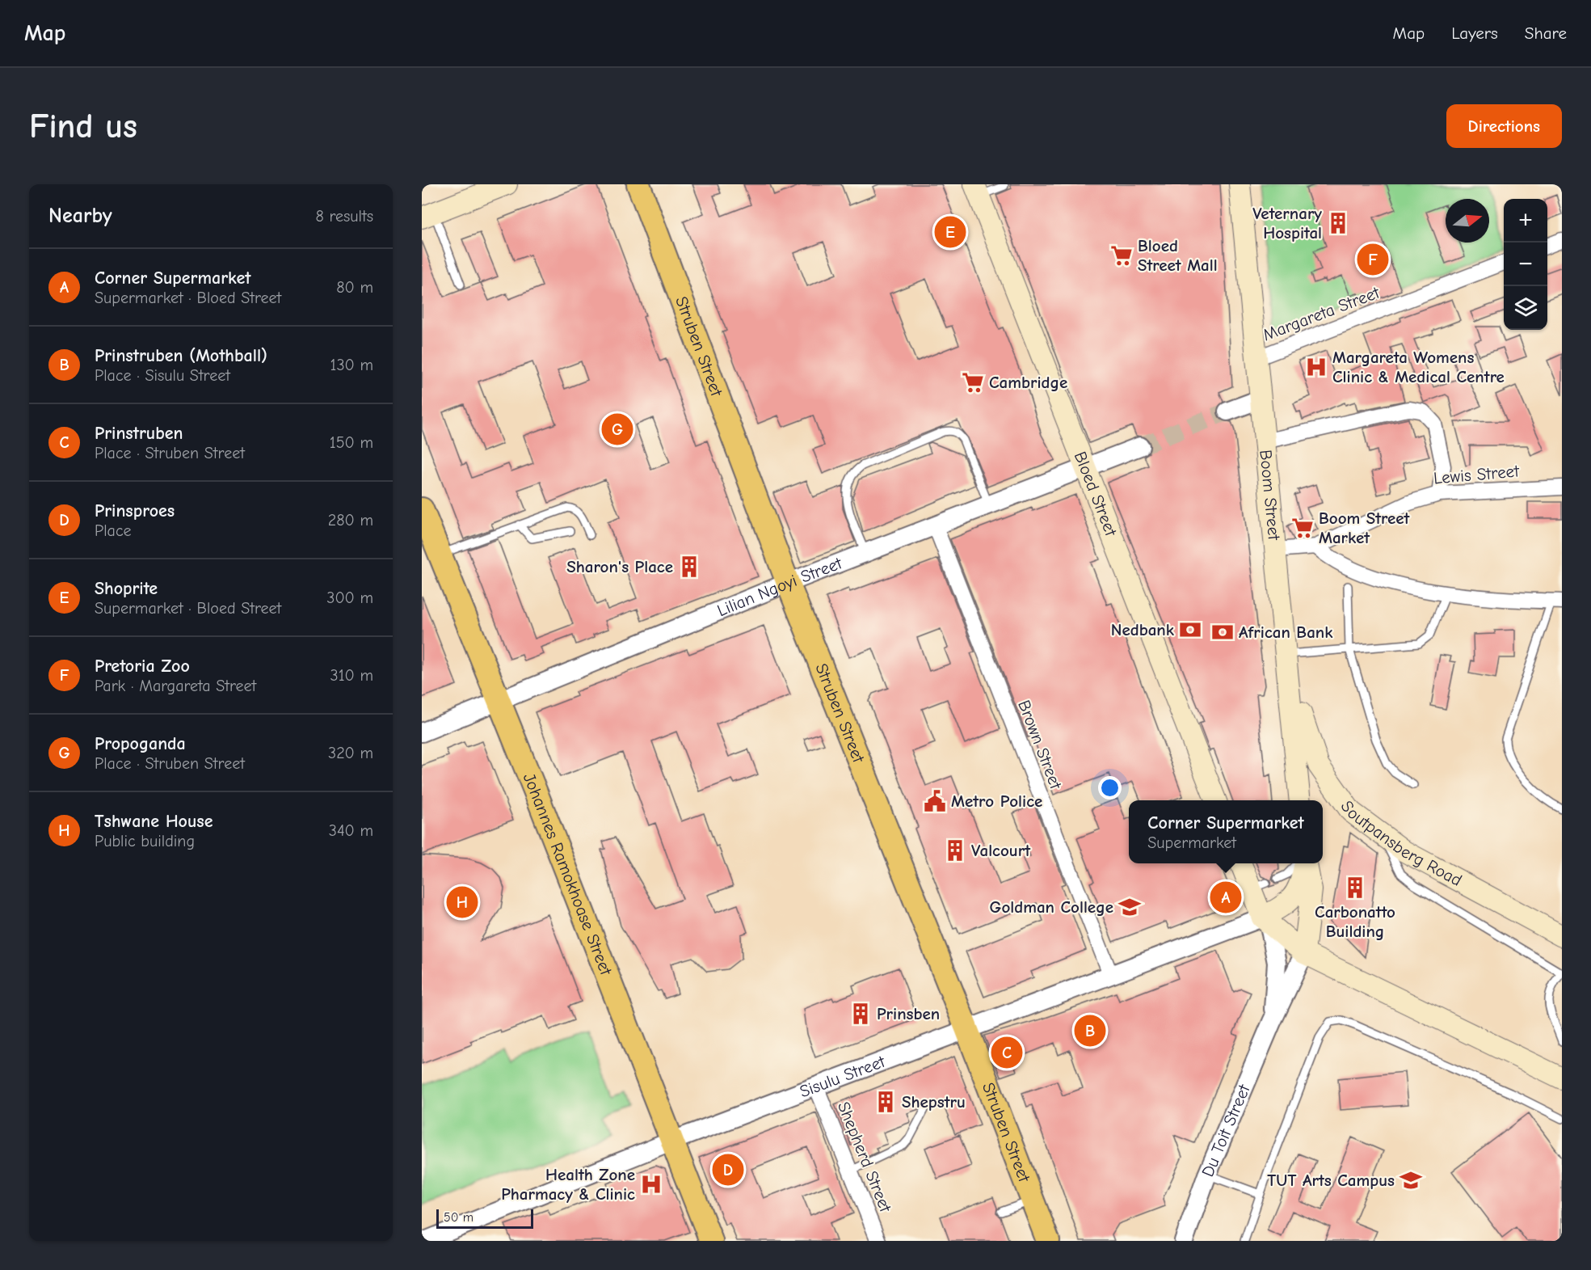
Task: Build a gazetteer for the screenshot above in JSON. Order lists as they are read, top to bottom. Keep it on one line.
{"streets":{"main road":["Struben Street","Bloed Street","Boom Street","Soutpansberg Road","Johannes Ramokhoase Street"],"street":["Margareta Street","Lewis Street","Lilian Ngoyi Street","Brown Street","Sisulu Street","Du Toit Street","Shepherd Street"]},"crossings":[["Margareta Street","Boom Street"],["Struben Street","Lilian Ngoyi Street"],["Struben Street","Sisulu Street"],["Lewis Street","Boom Street"],["Bloed Street","Lilian Ngoyi Street"],["Boom Street","Soutpansberg Road"],["Lilian Ngoyi Street","Brown Street"],["Lilian Ngoyi Street","Johannes Ramokhoase Street"],["Brown Street","Sisulu Street"],["Johannes Ramokhoase Street","Sisulu Street"],["Sisulu Street","Du Toit Street"],["Sisulu Street","Shepherd Street"]],"places":{"building":["Veternary Hospital","Sharon's Place","Valcourt","Carbonatto Building","Prinsben","Shepstru"],"supermarket":["Bloed Street Mall","Cambridge","Boom Street Market"],"hospital":["Margareta Womens Clinic & Medical Centre","Health Zone Pharmacy & Clinic"],"bank":["Nedbank","African Bank"],"public building":["Metro Police"],"school or university":["Goldman College","TUT Arts Campus"]},"scale_bar":"50 m","north":"right","page":{"header":"Map","nav":["Map","Layers","Share"],"buttons":"Directions","title":"Find us","heading":["Nearby","8 results"],"map_buttons":["+","−"],"pins":["E","F","G","A","H","B","C","D"],"list":[{"mark":"A","name":"Corner Supermarket","note":"Supermarket · Bloed Street","value":"80 m"},{"mark":"B","name":"Prinstruben (Mothball)","note":"Place · Sisulu Street","value":"130 m"},{"mark":"C","name":"Prinstruben","note":"Place · Struben Street","value":"150 m"},{"mark":"D","name":"Prinsproes","note":"Place","value":"280 m"},{"mark":"E","name":"Shoprite","note":"Supermarket · Bloed Street","value":"300 m"},{"mark":"F","name":"Pretoria Zoo","note":"Park · Margareta Street","value":"310 m"},{"mark":"G","name":"Propoganda","note":"Place · Struben Street","value":"320 m"},{"mark":"H","name":"Tshwane House","note":"Public building","value":"340 m"}],"popup":["Corner Supermarket","Supermarket"],"scale":"50 m"}}
